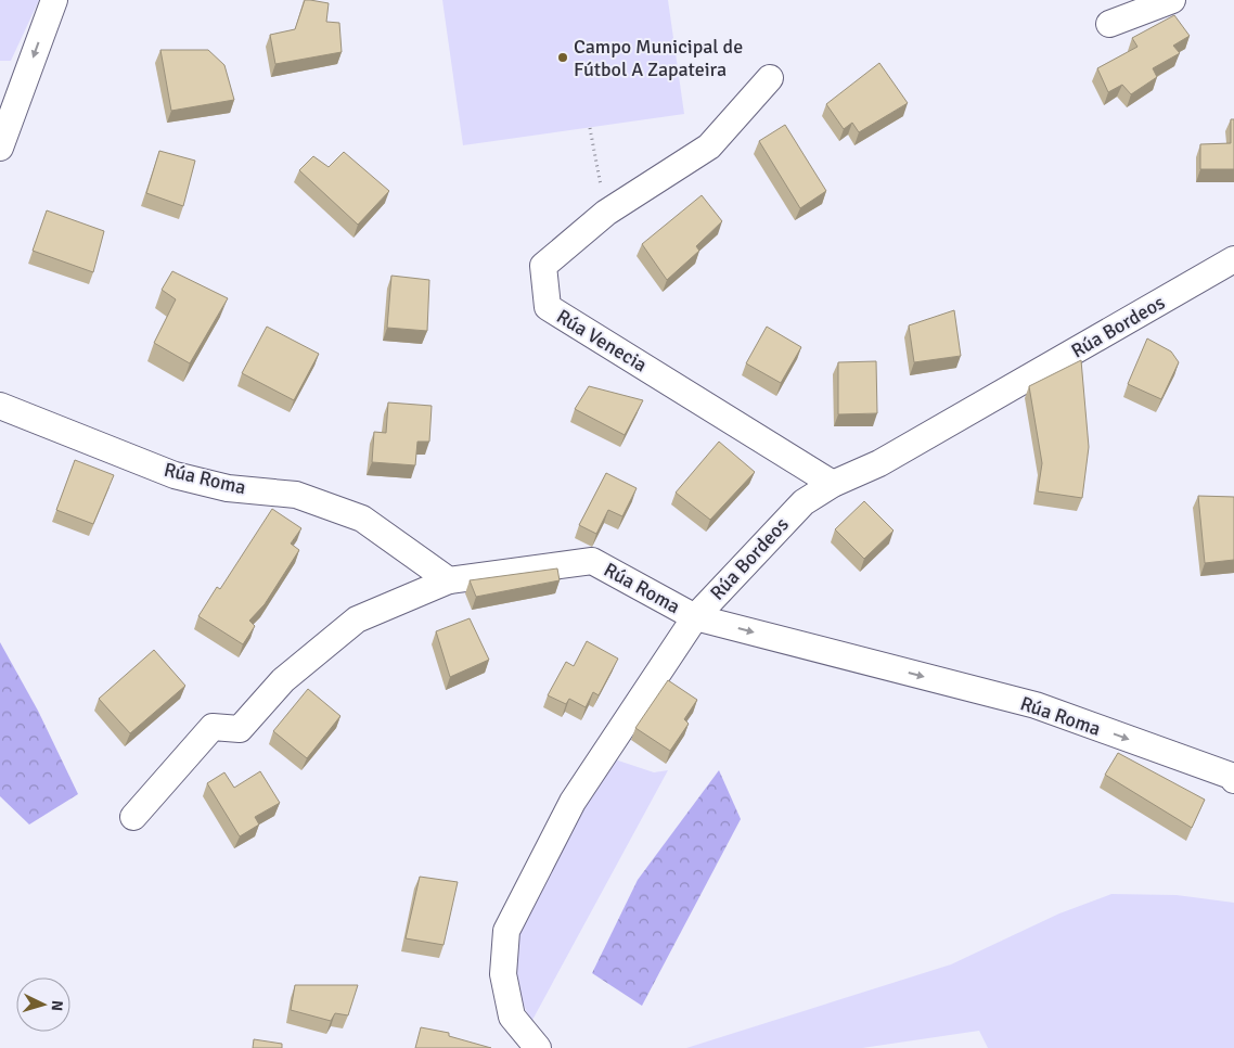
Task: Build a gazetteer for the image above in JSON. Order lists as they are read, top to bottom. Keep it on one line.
{"streets":{"street":["Rúa Bordeos","Rúa Venecia","Rúa Roma"]},"crossings":[["Rúa Bordeos","Rúa Venecia"],["Rúa Bordeos","Rúa Roma"]],"one_way":["Rúa Roma"],"places":["Campo Municipal de Fútbol A Zapateira"],"north":"right"}
